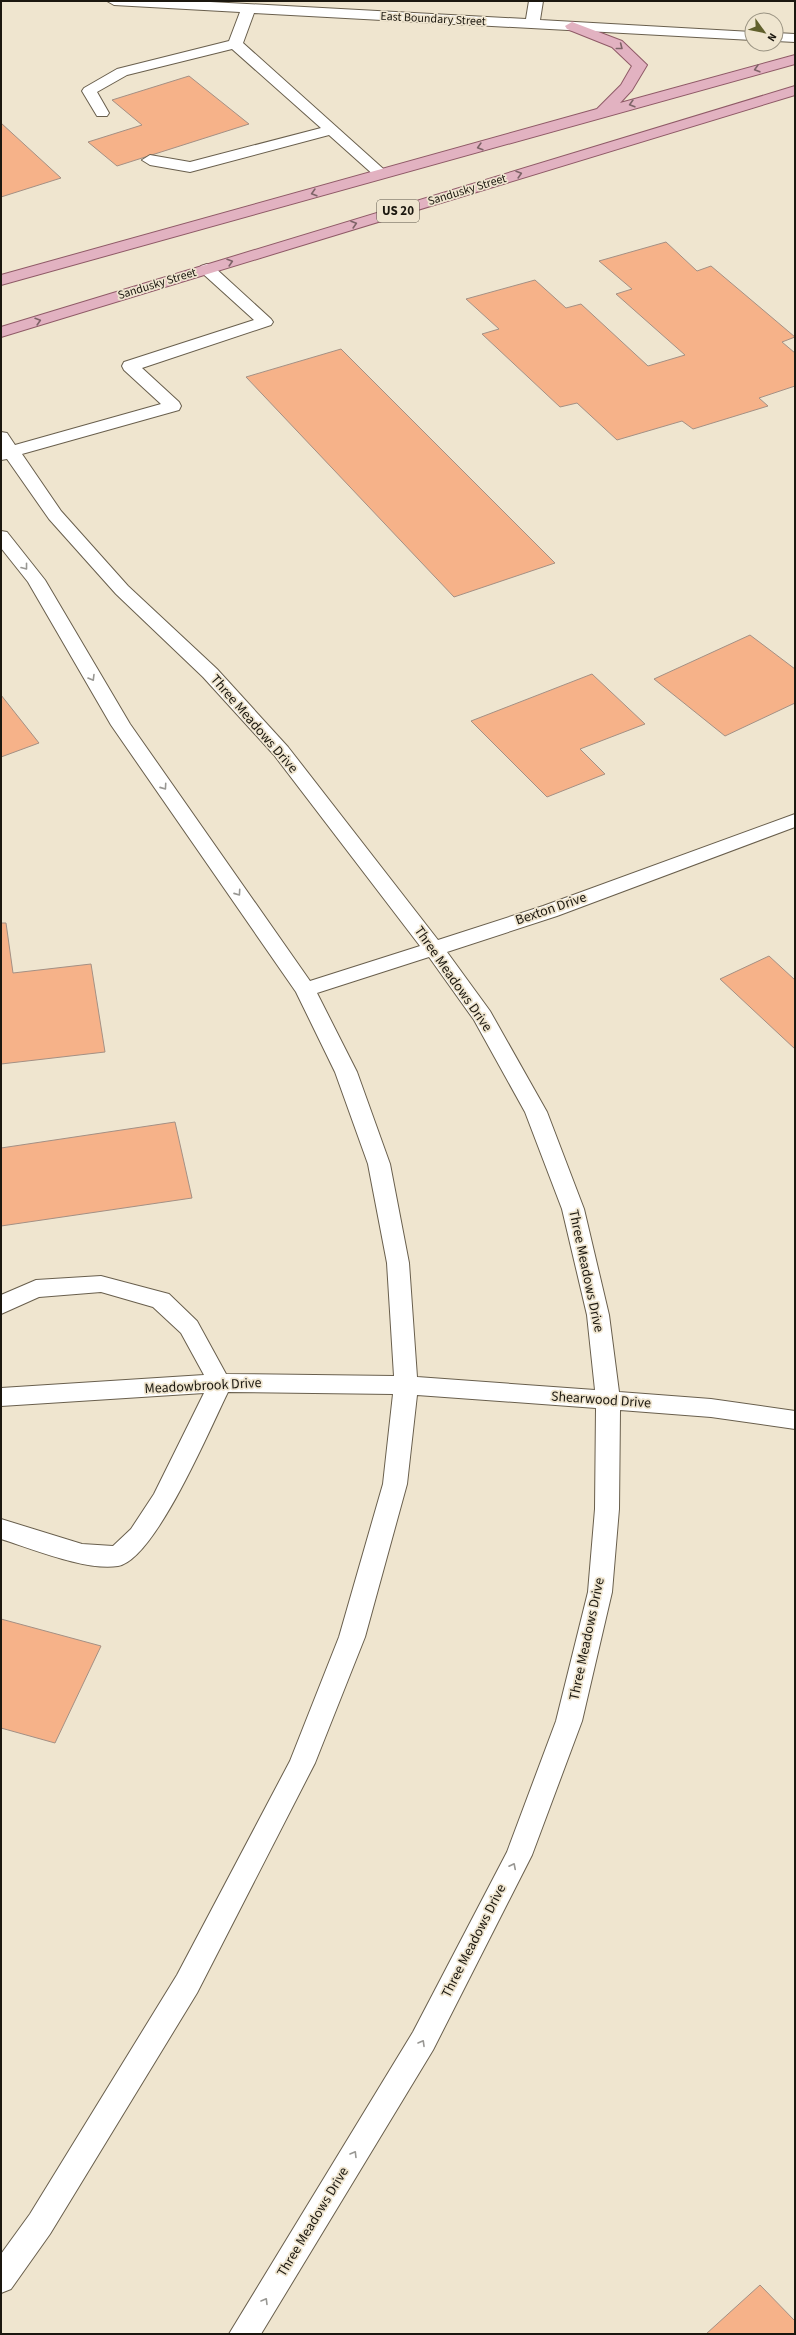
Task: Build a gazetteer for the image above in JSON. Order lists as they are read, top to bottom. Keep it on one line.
{"streets":{"main road":["Sandusky Street","US 20"],"street":["East Boundary Street","Three Meadows Drive","Bexton Drive","Meadowbrook Drive","Shearwood Drive"]},"crossings":[["Three Meadows Drive","Bexton Drive"],["Three Meadows Drive","Shearwood Drive"],["Meadowbrook Drive","Shearwood Drive"]],"one_way":["Three Meadows Drive"],"north":"bottom right"}
